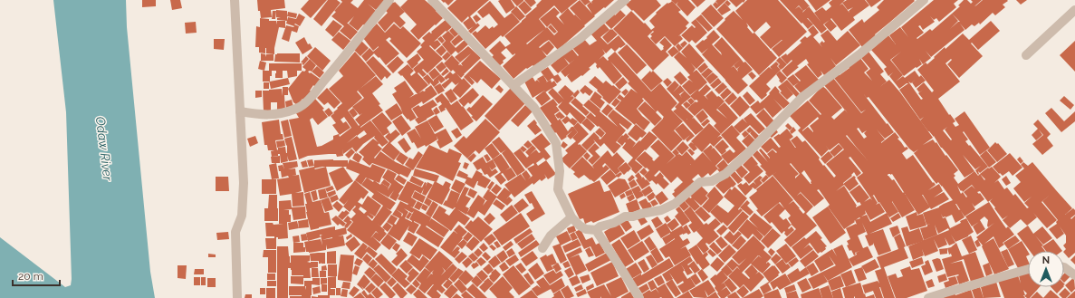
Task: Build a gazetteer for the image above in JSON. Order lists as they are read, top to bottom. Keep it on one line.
{"water":["Odaw River"],"scale_bar":"20 m","north":"top"}
